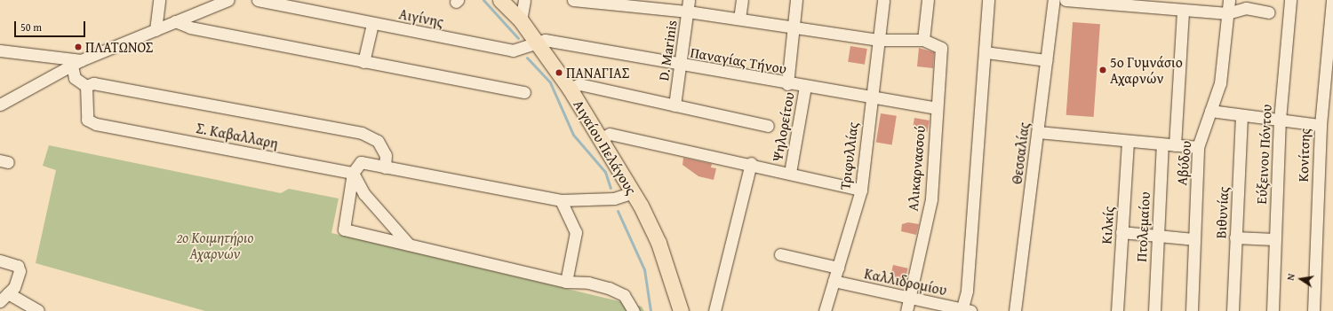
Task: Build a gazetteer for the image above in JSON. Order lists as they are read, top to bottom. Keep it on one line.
{"streets":{"main road":["Αιγαίου Πελάγους"],"street":["Αιγίνης","D. Marinis","Παναγίας Τήνου","Ψηλορείτου","Σ. Καβαλλαρη","Θεσσαλίας","Εύξεινου Πόντου","Κονίτσης","Τριφυλλίας","Αβύδου","Αλικαρνασσού","Βιθυνίας","Κιλκίς","Πτολεμαίου","Καλλιδρομίου"]},"crossings":[["Αιγίνης","Παναγίας Τήνου"],["Αιγίνης","Αιγαίου Πελάγους"],["D. Marinis","Παναγίας Τήνου"],["Παναγίας Τήνου","Ψηλορείτου"],["Παναγίας Τήνου","Αιγαίου Πελάγους"],["Παναγίας Τήνου","Τριφυλλίας"],["Παναγίας Τήνου","Αλικαρνασσού"],["Τριφυλλίας","Καλλιδρομίου"],["Αλικαρνασσού","Καλλιδρομίου"]],"parks":["2ο Κοιμητήριο Αχαρνών"],"places":["ΠΛΑΤΩΝΟΣ","5ο Γυμνάσιο Αχαρνών","ΠΑΝΑΓΙΑΣ"],"scale_bar":"50 m","north":"left"}
